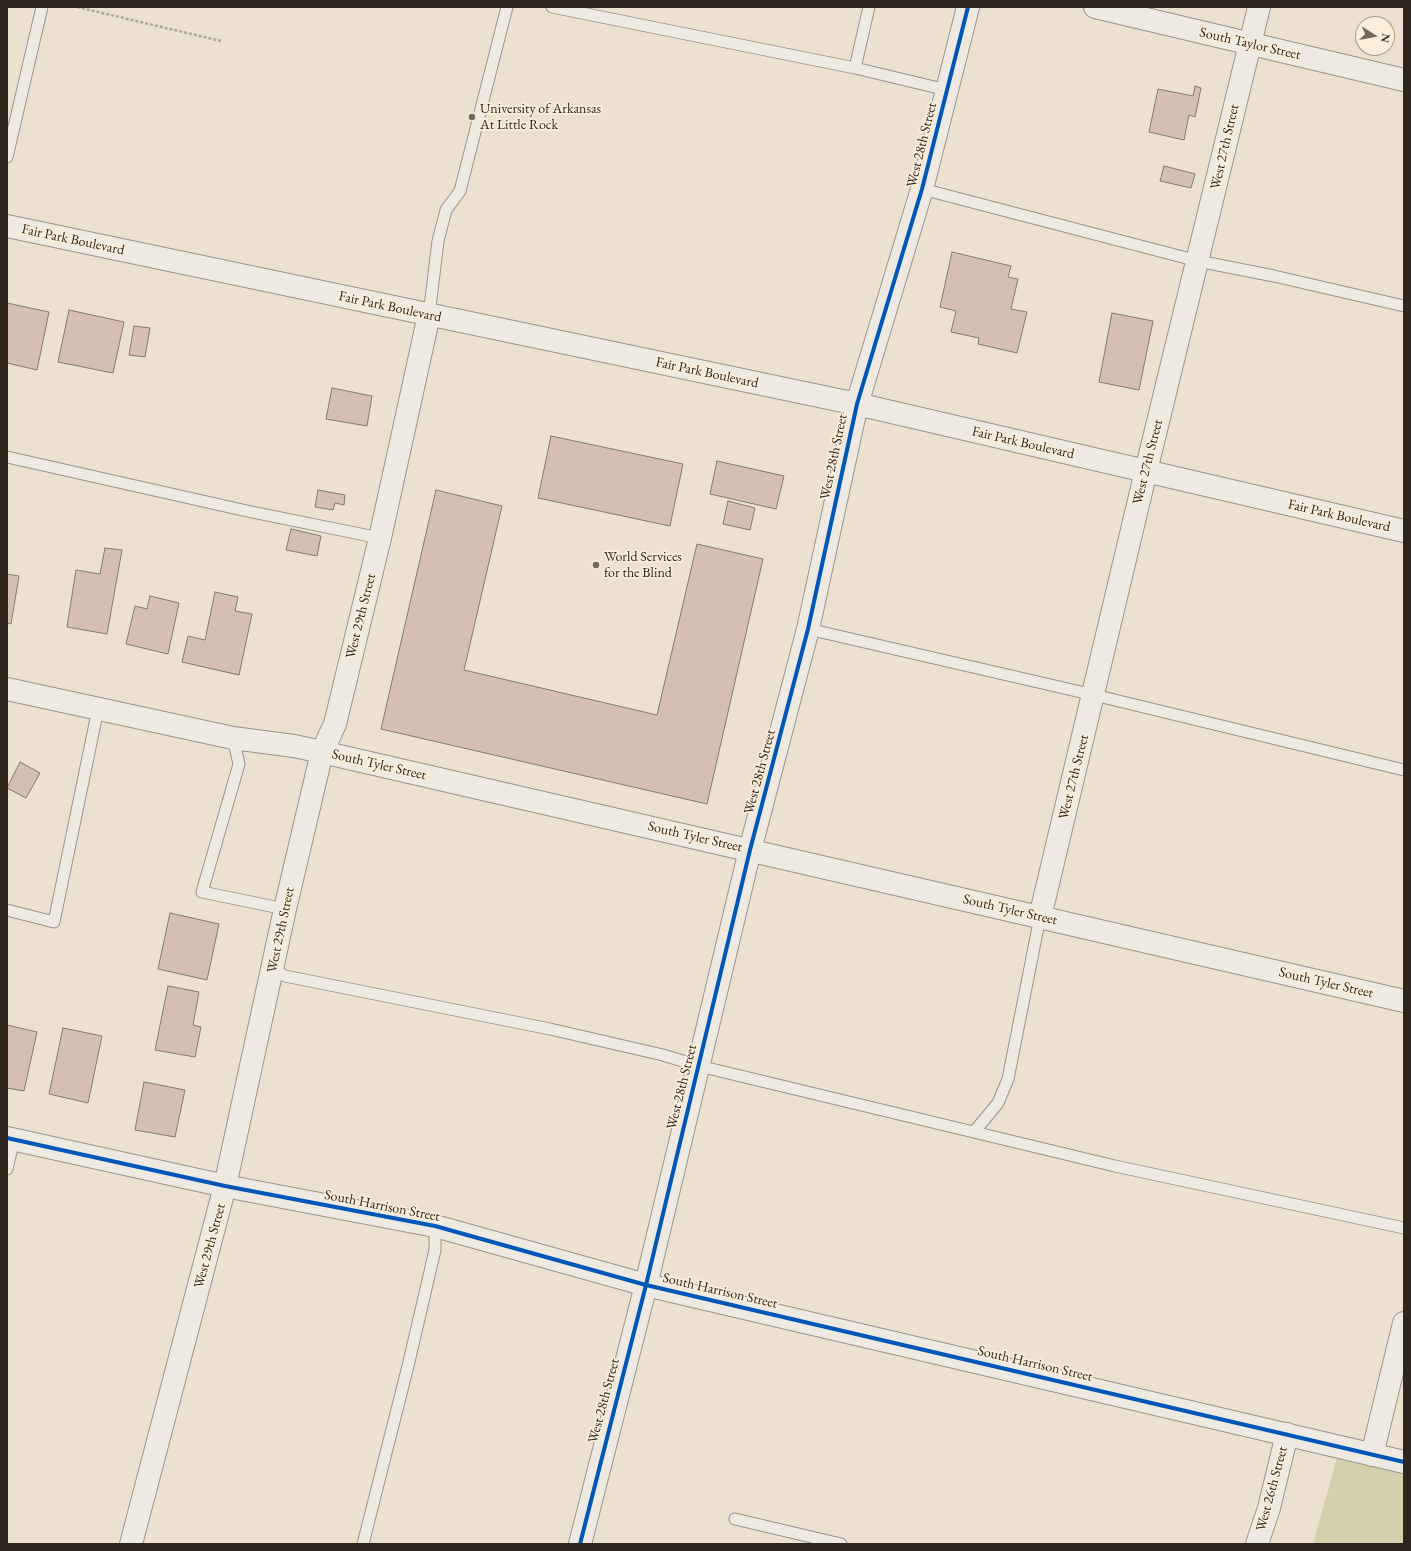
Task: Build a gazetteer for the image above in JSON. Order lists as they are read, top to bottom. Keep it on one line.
{"streets":{"street":["South Taylor Street","West 28th Street","West 27th Street","Fair Park Boulevard","West 29th Street","South Tyler Street","South Harrison Street","West 26th Street"]},"crossings":[["South Taylor Street","West 27th Street"],["West 28th Street","Fair Park Boulevard"],["West 28th Street","South Tyler Street"],["West 28th Street","South Harrison Street"],["West 27th Street","Fair Park Boulevard"],["West 27th Street","South Tyler Street"],["Fair Park Boulevard","West 29th Street"],["West 29th Street","South Tyler Street"],["West 29th Street","South Harrison Street"],["South Harrison Street","West 26th Street"]],"places":["University of Arkansas At Little Rock","World Services for the Blind"],"north":"right"}
